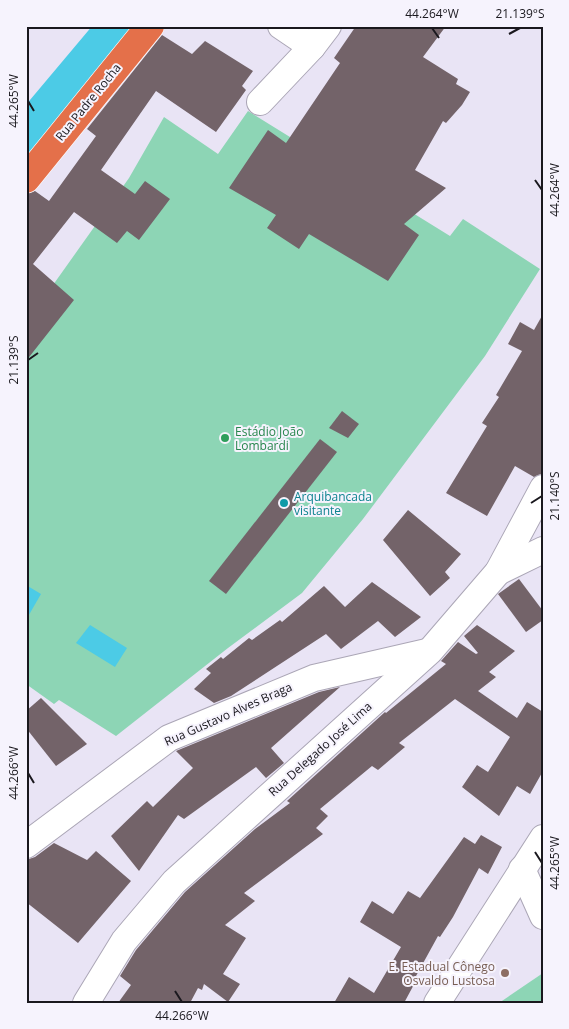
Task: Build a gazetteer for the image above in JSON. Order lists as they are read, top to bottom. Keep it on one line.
{"streets":{"highway":["Rua Padre Rocha"],"street":["Rua Gustavo Alves Braga","Rua Delegado José Lima"]},"crossings":[["Rua Gustavo Alves Braga","Rua Delegado José Lima"]],"places":["Estádio João Lombardi","Arquibancada visitante","E. Estadual Cônego Osvaldo Lustosa"],"coordinates":["44.264°W","21.139°S","44.265°W","21.140°S","44.266°W"]}
